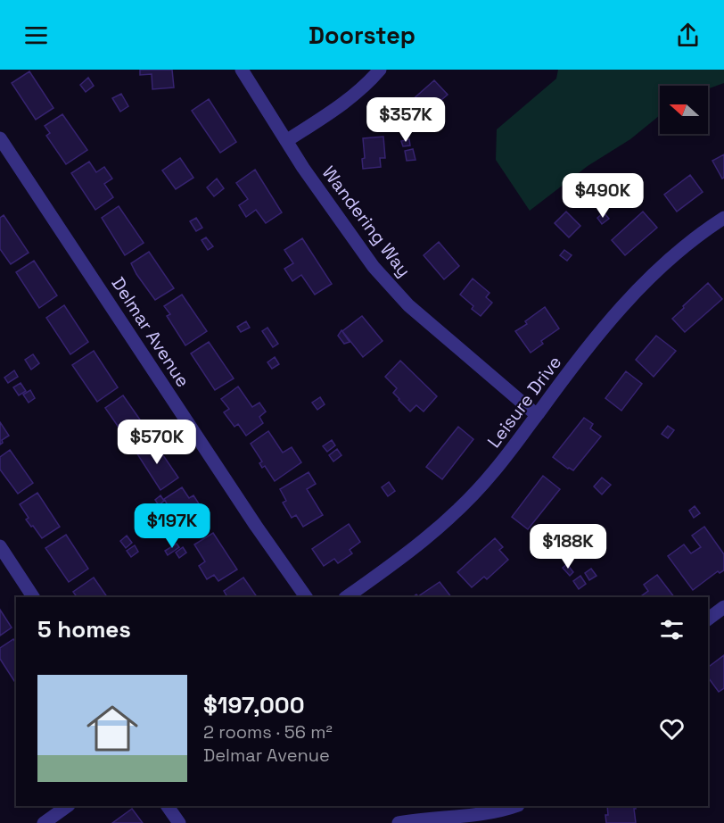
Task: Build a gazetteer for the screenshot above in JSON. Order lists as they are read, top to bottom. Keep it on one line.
{"streets":{"street":["Wandering Way","Delmar Avenue","Leisure Drive"]},"crossings":[["Wandering Way","Leisure Drive"]],"north":"left","page":{"header":"Doorstep","price":["$357K","$490K","$570K","$197K","$188K"],"heading":"5 homes","list":[{"name":"$197,000","note":"2 rooms · 56 m² · Delmar Avenue"}]}}
